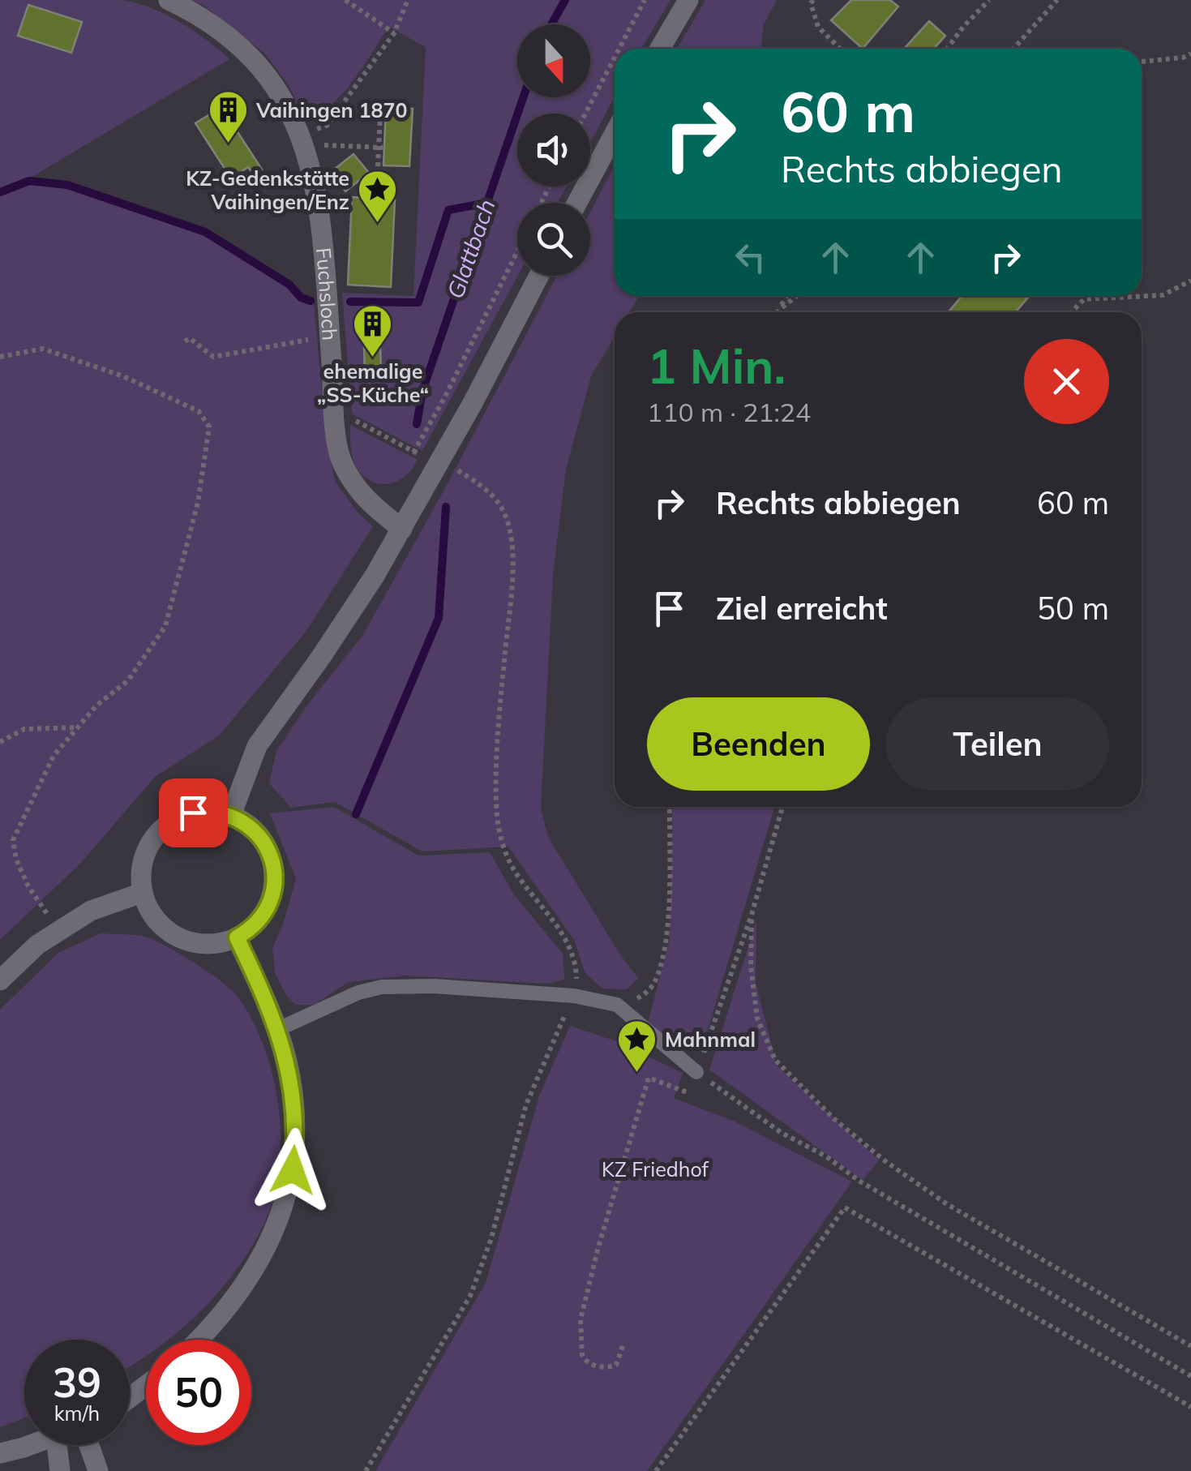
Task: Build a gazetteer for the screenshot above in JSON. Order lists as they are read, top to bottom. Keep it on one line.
{"streets":{"main road":["Fuchsloch"]},"water":["Glattbach"],"parks":["KZ Friedhof"],"places":{"building":["Vaihingen 1870","ehemalige „SS-Küche“"],"place":["KZ-Gedenkstätte Vaihingen/Enz","Mahnmal"]},"north":"bottom","page":{"turn":["60 m","Rechts abbiegen"],"heading":["1 Min.","110 m · 21:24"],"list":[{"name":"Rechts abbiegen","value":"60 m"},{"name":"Ziel erreicht","value":"50 m"}],"buttons":["Beenden","Teilen"],"speed":"39 km/h","limit":"50"}}
